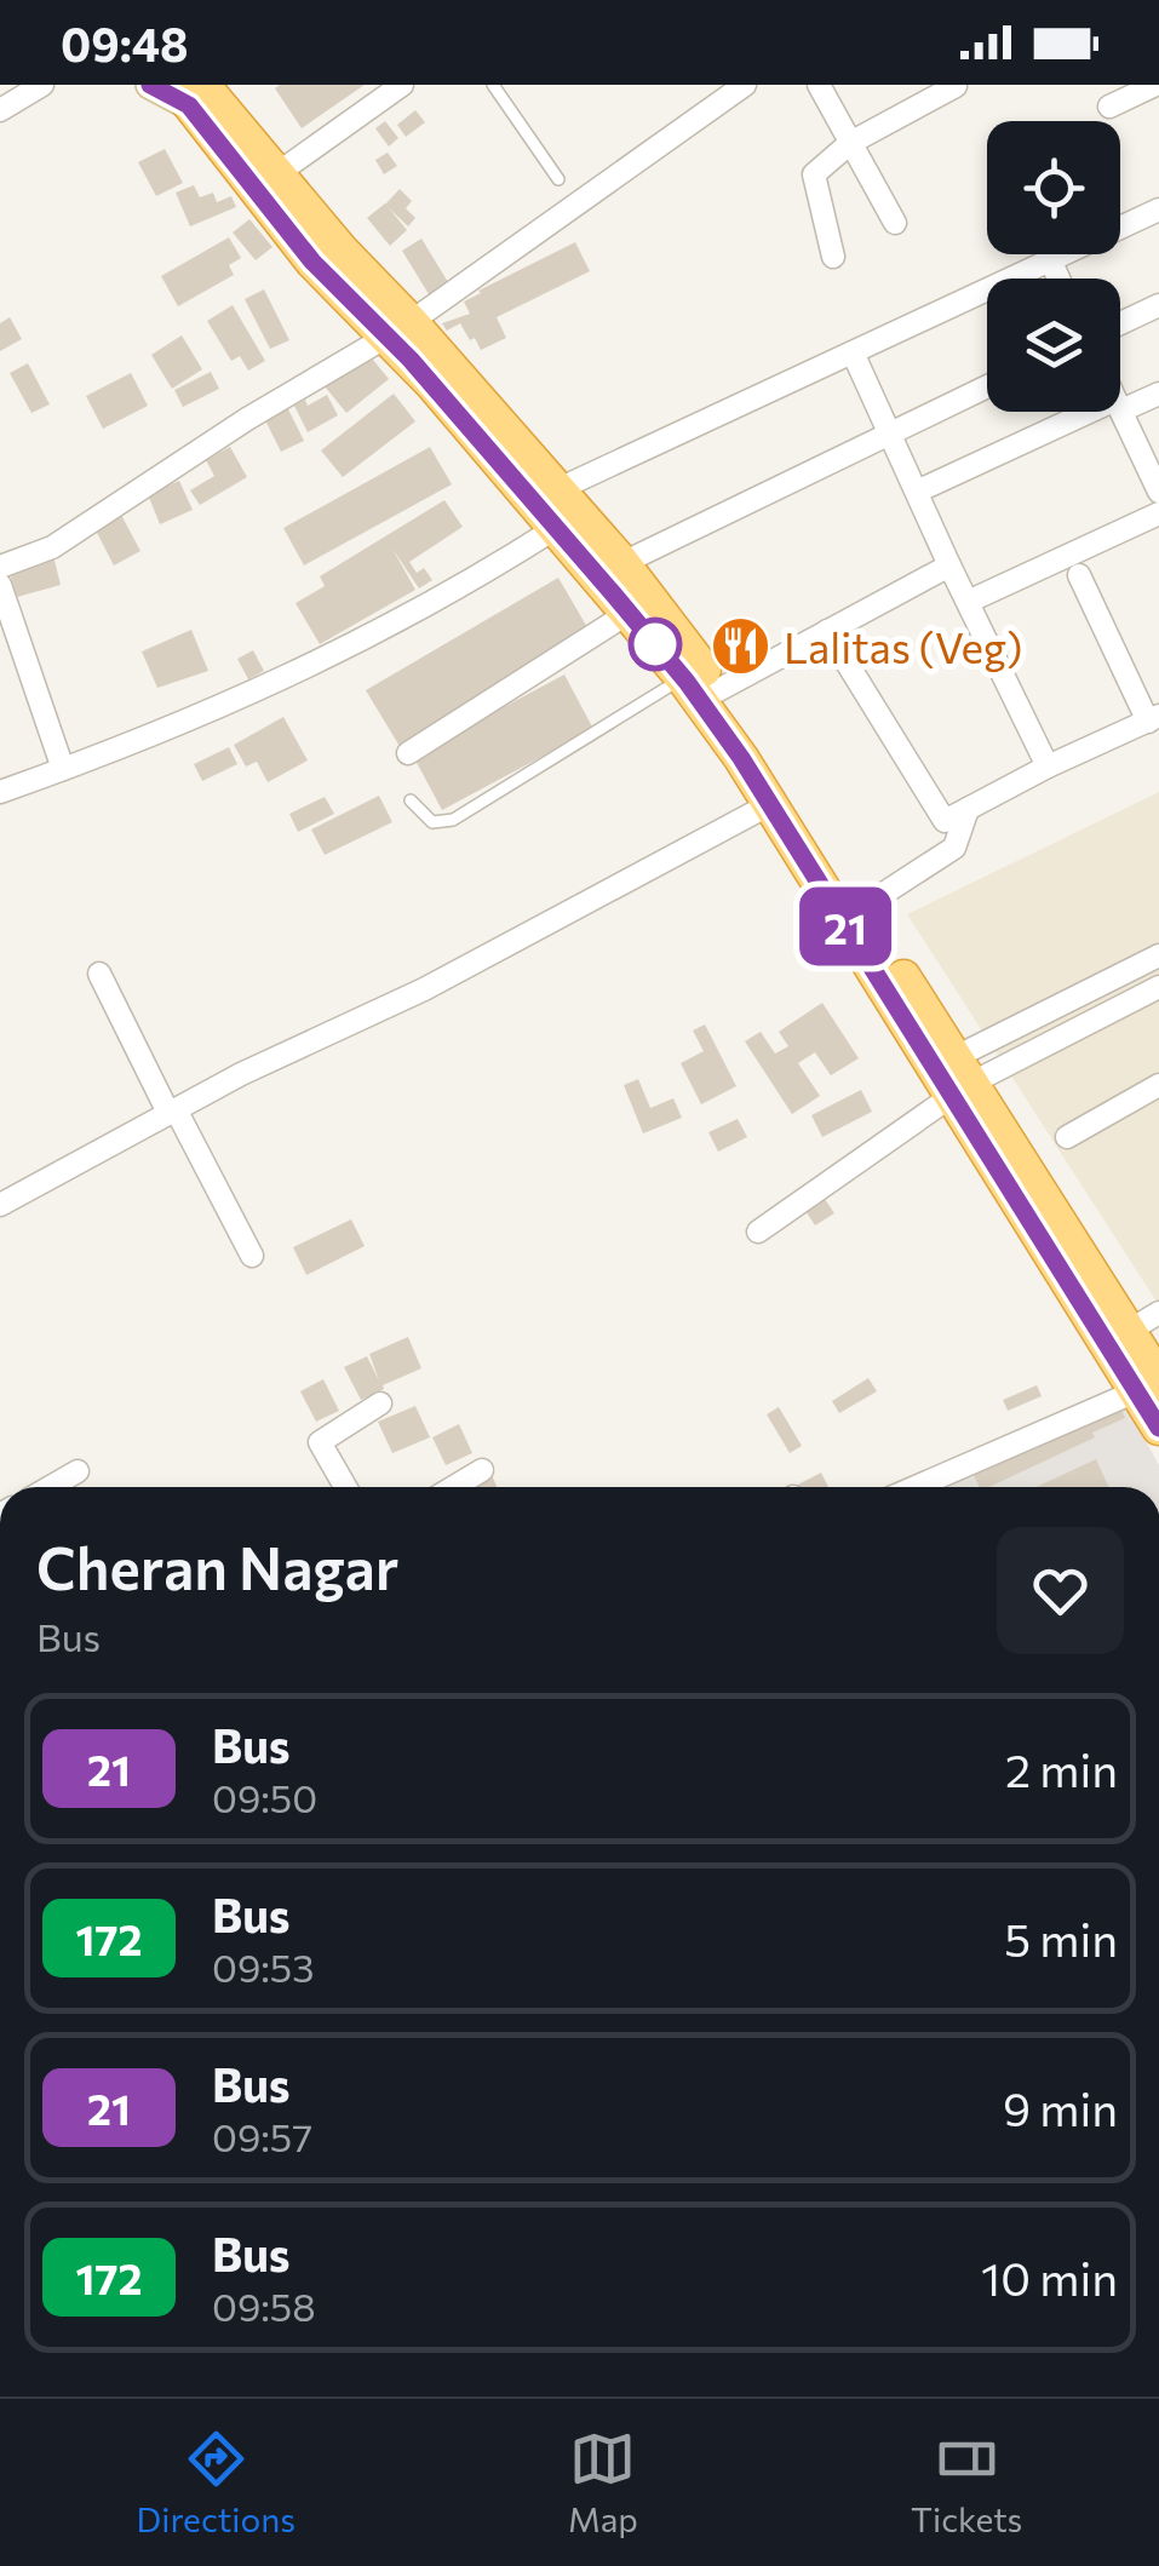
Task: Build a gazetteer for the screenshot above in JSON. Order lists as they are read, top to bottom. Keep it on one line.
{"places":{"restaurant":["Lalitas (Veg)"]},"lines":["bus line 21"],"page":{"status":"09:48","on_map":"21","heading":["Cheran Nagar","Bus"],"list":[{"mark":"21","name":"Bus","note":"09:50","value":"2 min"},{"mark":"172","name":"Bus","note":"09:53","value":"5 min"},{"mark":"21","name":"Bus","note":"09:57","value":"9 min"},{"mark":"172","name":"Bus","note":"09:58","value":"10 min"}],"tabs":["Directions","Map","Tickets"]}}
